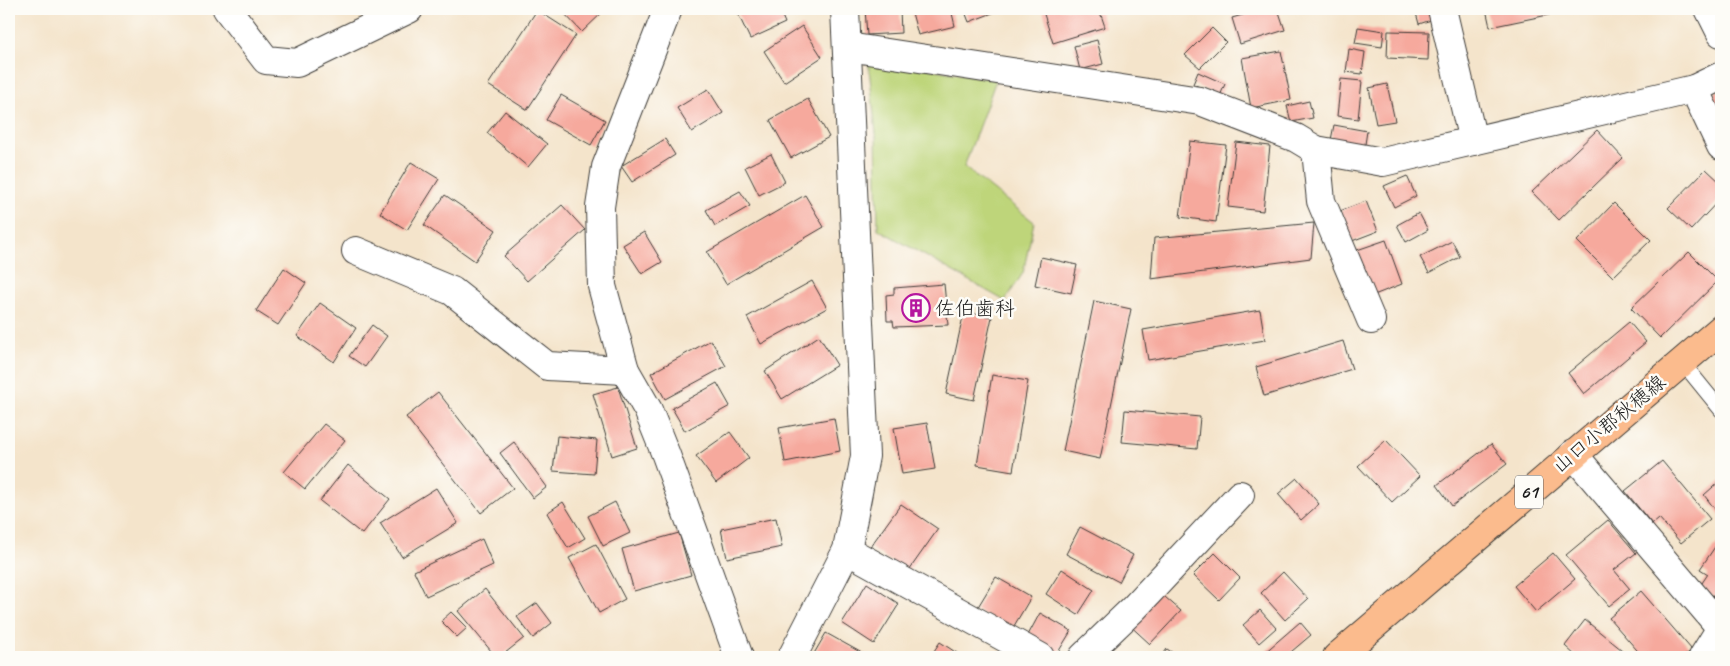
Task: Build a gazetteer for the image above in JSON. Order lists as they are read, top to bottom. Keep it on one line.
{"streets":{"main road":["山口小郡秋穂線","61"]},"places":{"building":["佐伯歯科"]}}
